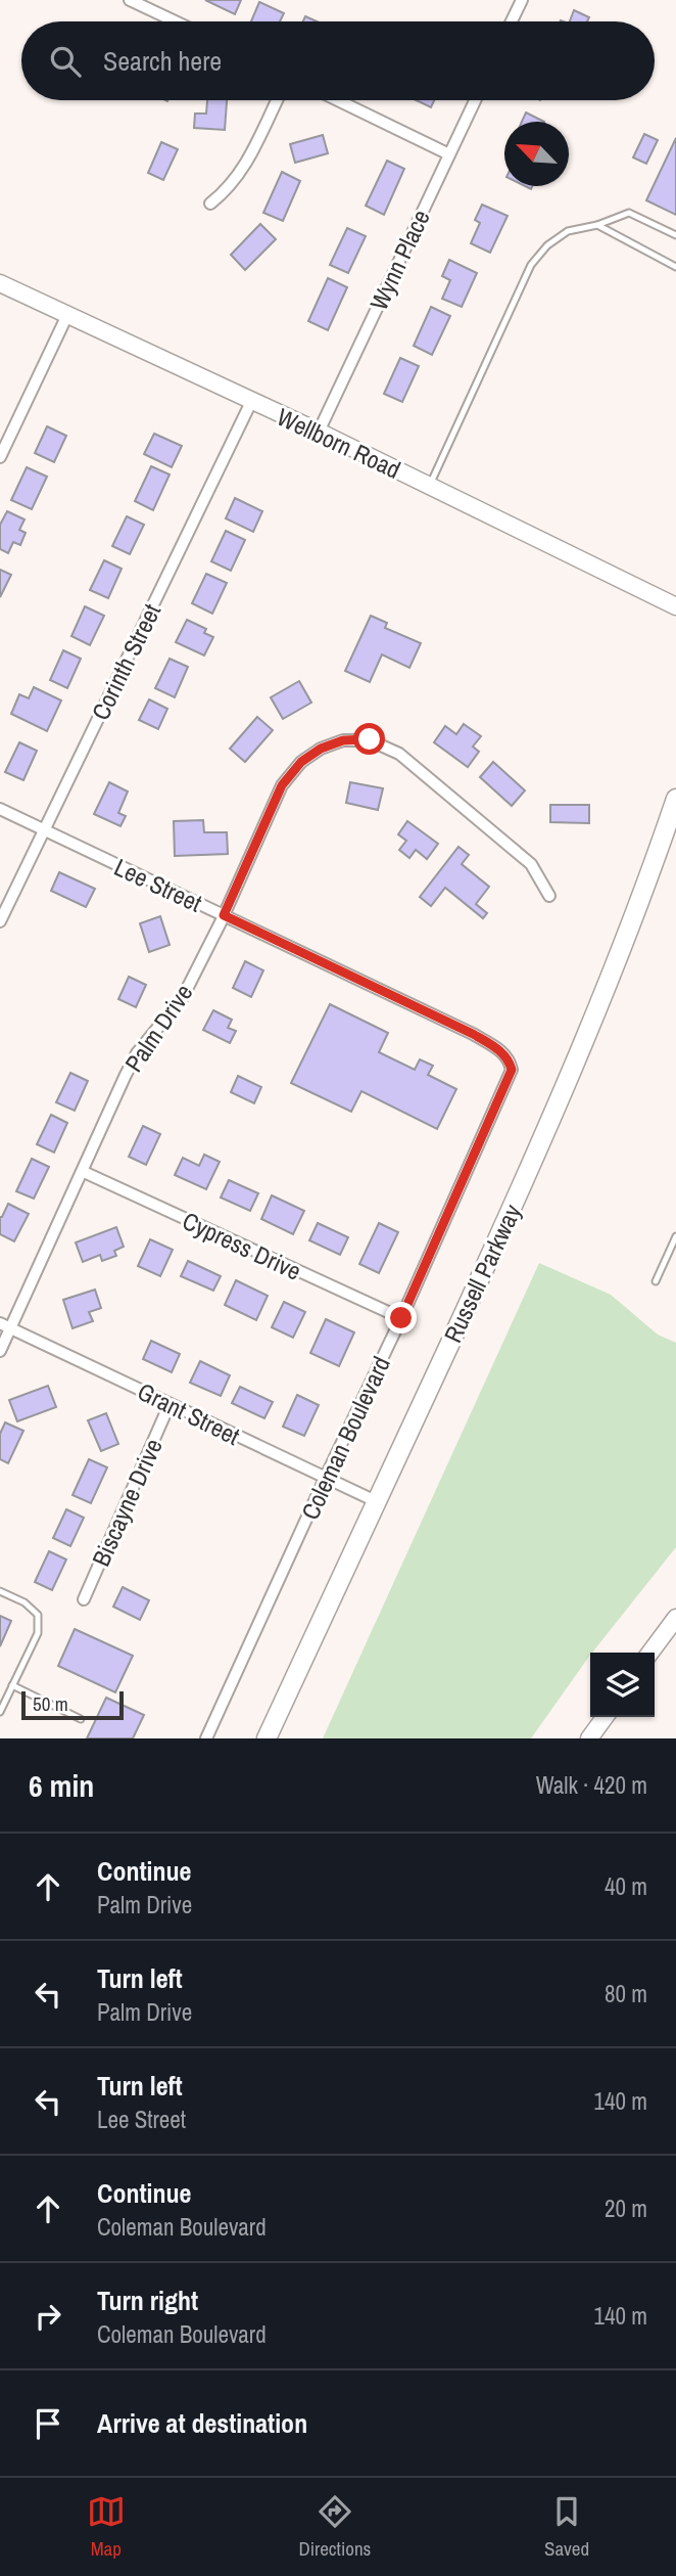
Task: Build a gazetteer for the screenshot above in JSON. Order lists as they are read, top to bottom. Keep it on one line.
{"streets":{"main road":["Russell Parkway"],"street":["Wynn Place","Wellborn Road","Corinth Street","Lee Street","Palm Drive","Cypress Drive","Grant Street","Coleman Boulevard","Biscayne Drive"]},"crossings":[["Wynn Place","Wellborn Road"],["Wellborn Road","Corinth Street"],["Corinth Street","Lee Street"],["Lee Street","Palm Drive"],["Lee Street","Coleman Boulevard"],["Palm Drive","Cypress Drive"],["Palm Drive","Grant Street"],["Cypress Drive","Coleman Boulevard"],["Russell Parkway","Grant Street"],["Grant Street","Coleman Boulevard"],["Grant Street","Biscayne Drive"]],"scale_bar":"50 m","north":"top left","page":{"search":"Search here","scale":"50 m","heading":["6 min","Walk · 420 m"],"list":[["Continue","Palm Drive","40 m"],["Turn left","Palm Drive","80 m"],["Turn left","Lee Street","140 m"],["Continue","Coleman Boulevard","20 m"],["Turn right","Coleman Boulevard","140 m"],"Arrive at destination"],"nav":["Map","Directions","Saved"]}}
